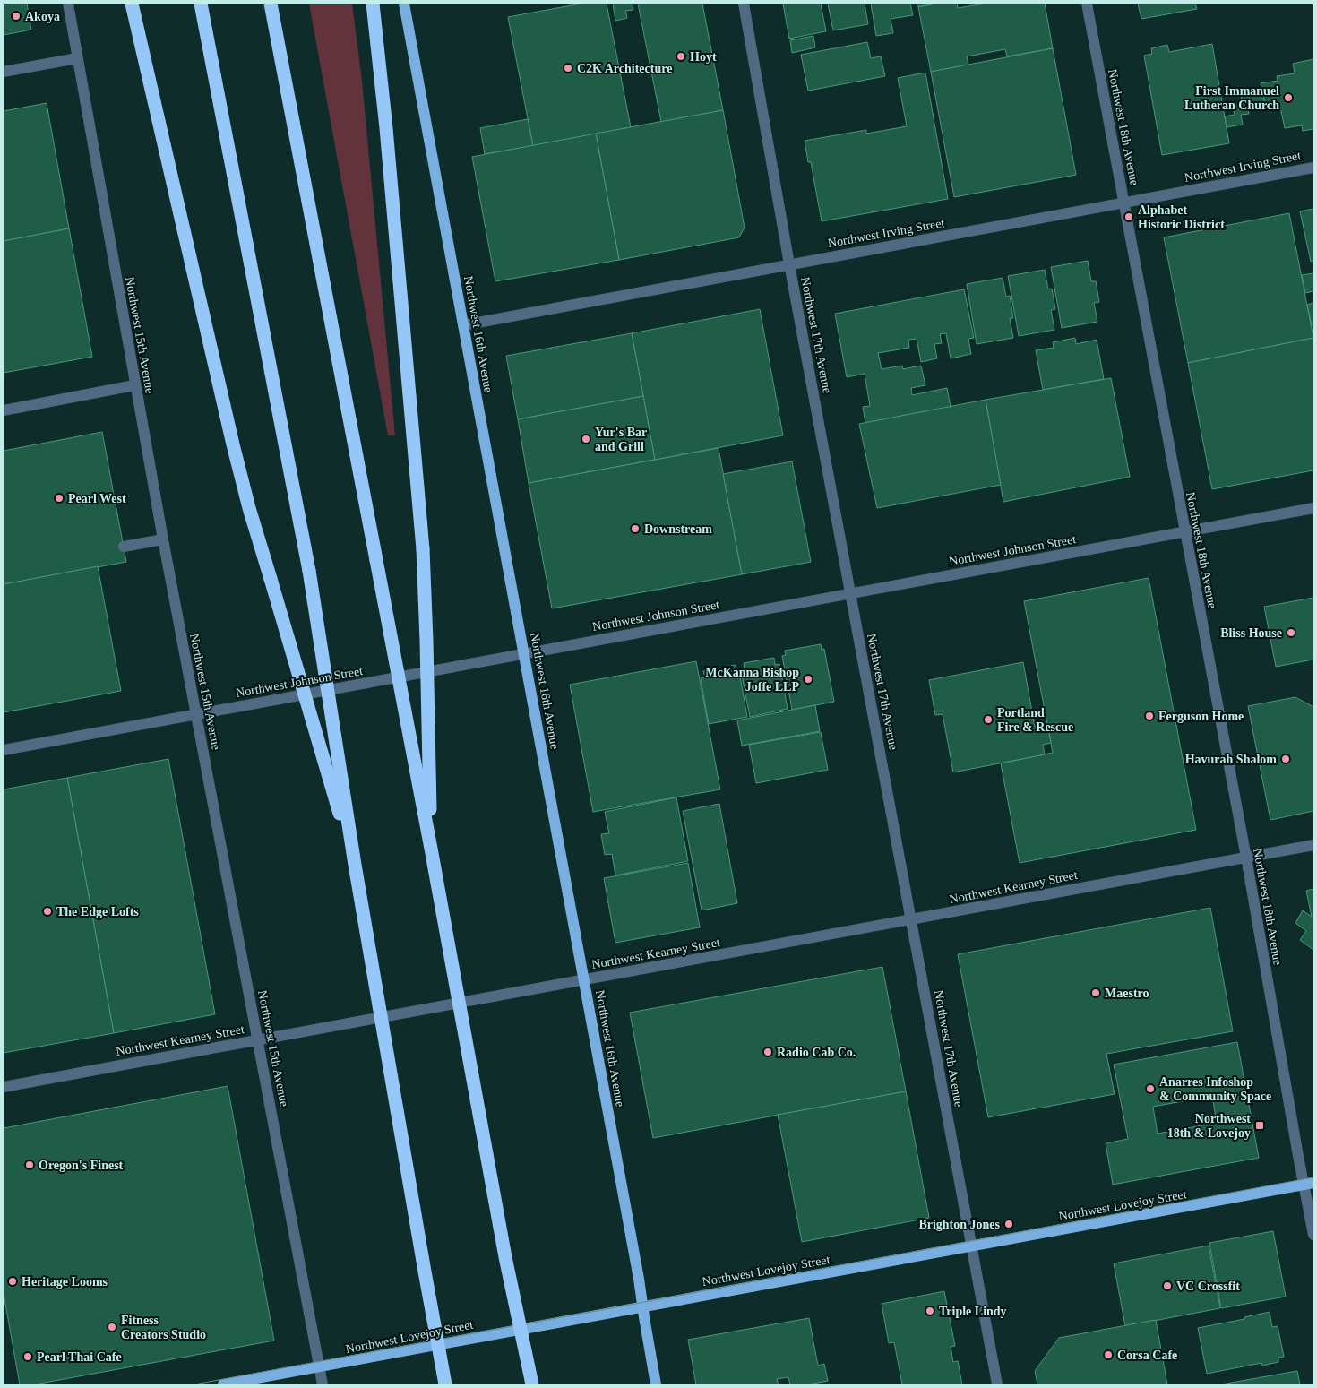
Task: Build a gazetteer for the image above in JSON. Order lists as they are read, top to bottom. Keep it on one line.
{"streets":{"main road":["Northwest 16th Avenue","Northwest Lovejoy Street"],"street":["Northwest 18th Avenue","Northwest Irving Street","Northwest 15th Avenue","Northwest 17th Avenue","Northwest Johnson Street","Northwest Kearney Street"]},"crossings":[["Northwest 18th Avenue","Northwest Irving Street"],["Northwest 18th Avenue","Northwest Johnson Street"],["Northwest 18th Avenue","Northwest Kearney Street"],["Northwest 18th Avenue","Northwest Lovejoy Street"],["Northwest Irving Street","Northwest 16th Avenue"],["Northwest Irving Street","Northwest 17th Avenue"],["Northwest 16th Avenue","Northwest Johnson Street"],["Northwest 16th Avenue","Northwest Kearney Street"],["Northwest 16th Avenue","Northwest Lovejoy Street"],["Northwest 15th Avenue","Northwest Johnson Street"],["Northwest 15th Avenue","Northwest Kearney Street"],["Northwest 15th Avenue","Northwest Lovejoy Street"],["Northwest 17th Avenue","Northwest Johnson Street"],["Northwest 17th Avenue","Northwest Kearney Street"],["Northwest 17th Avenue","Northwest Lovejoy Street"]],"places":{"other":["Akoya","Hoyt","C2K Architecture","First Immanuel Lutheran Church","Alphabet Historic District","Yur's Bar and Grill","Pearl West","Downstream","Bliss House","McKanna Bishop Joffe LLP","Ferguson Home","Portland Fire & Rescue","Havurah Shalom","The Edge Lofts","Maestro","Radio Cab Co.","Anarres Infoshop & Community Space","Oregon's Finest","Brighton Jones","Heritage Looms","VC Crossfit","Triple Lindy","Fitness Creators Studio","Corsa Cafe","Pearl Thai Cafe"],"transit":["Northwest 18th & Lovejoy"]}}
